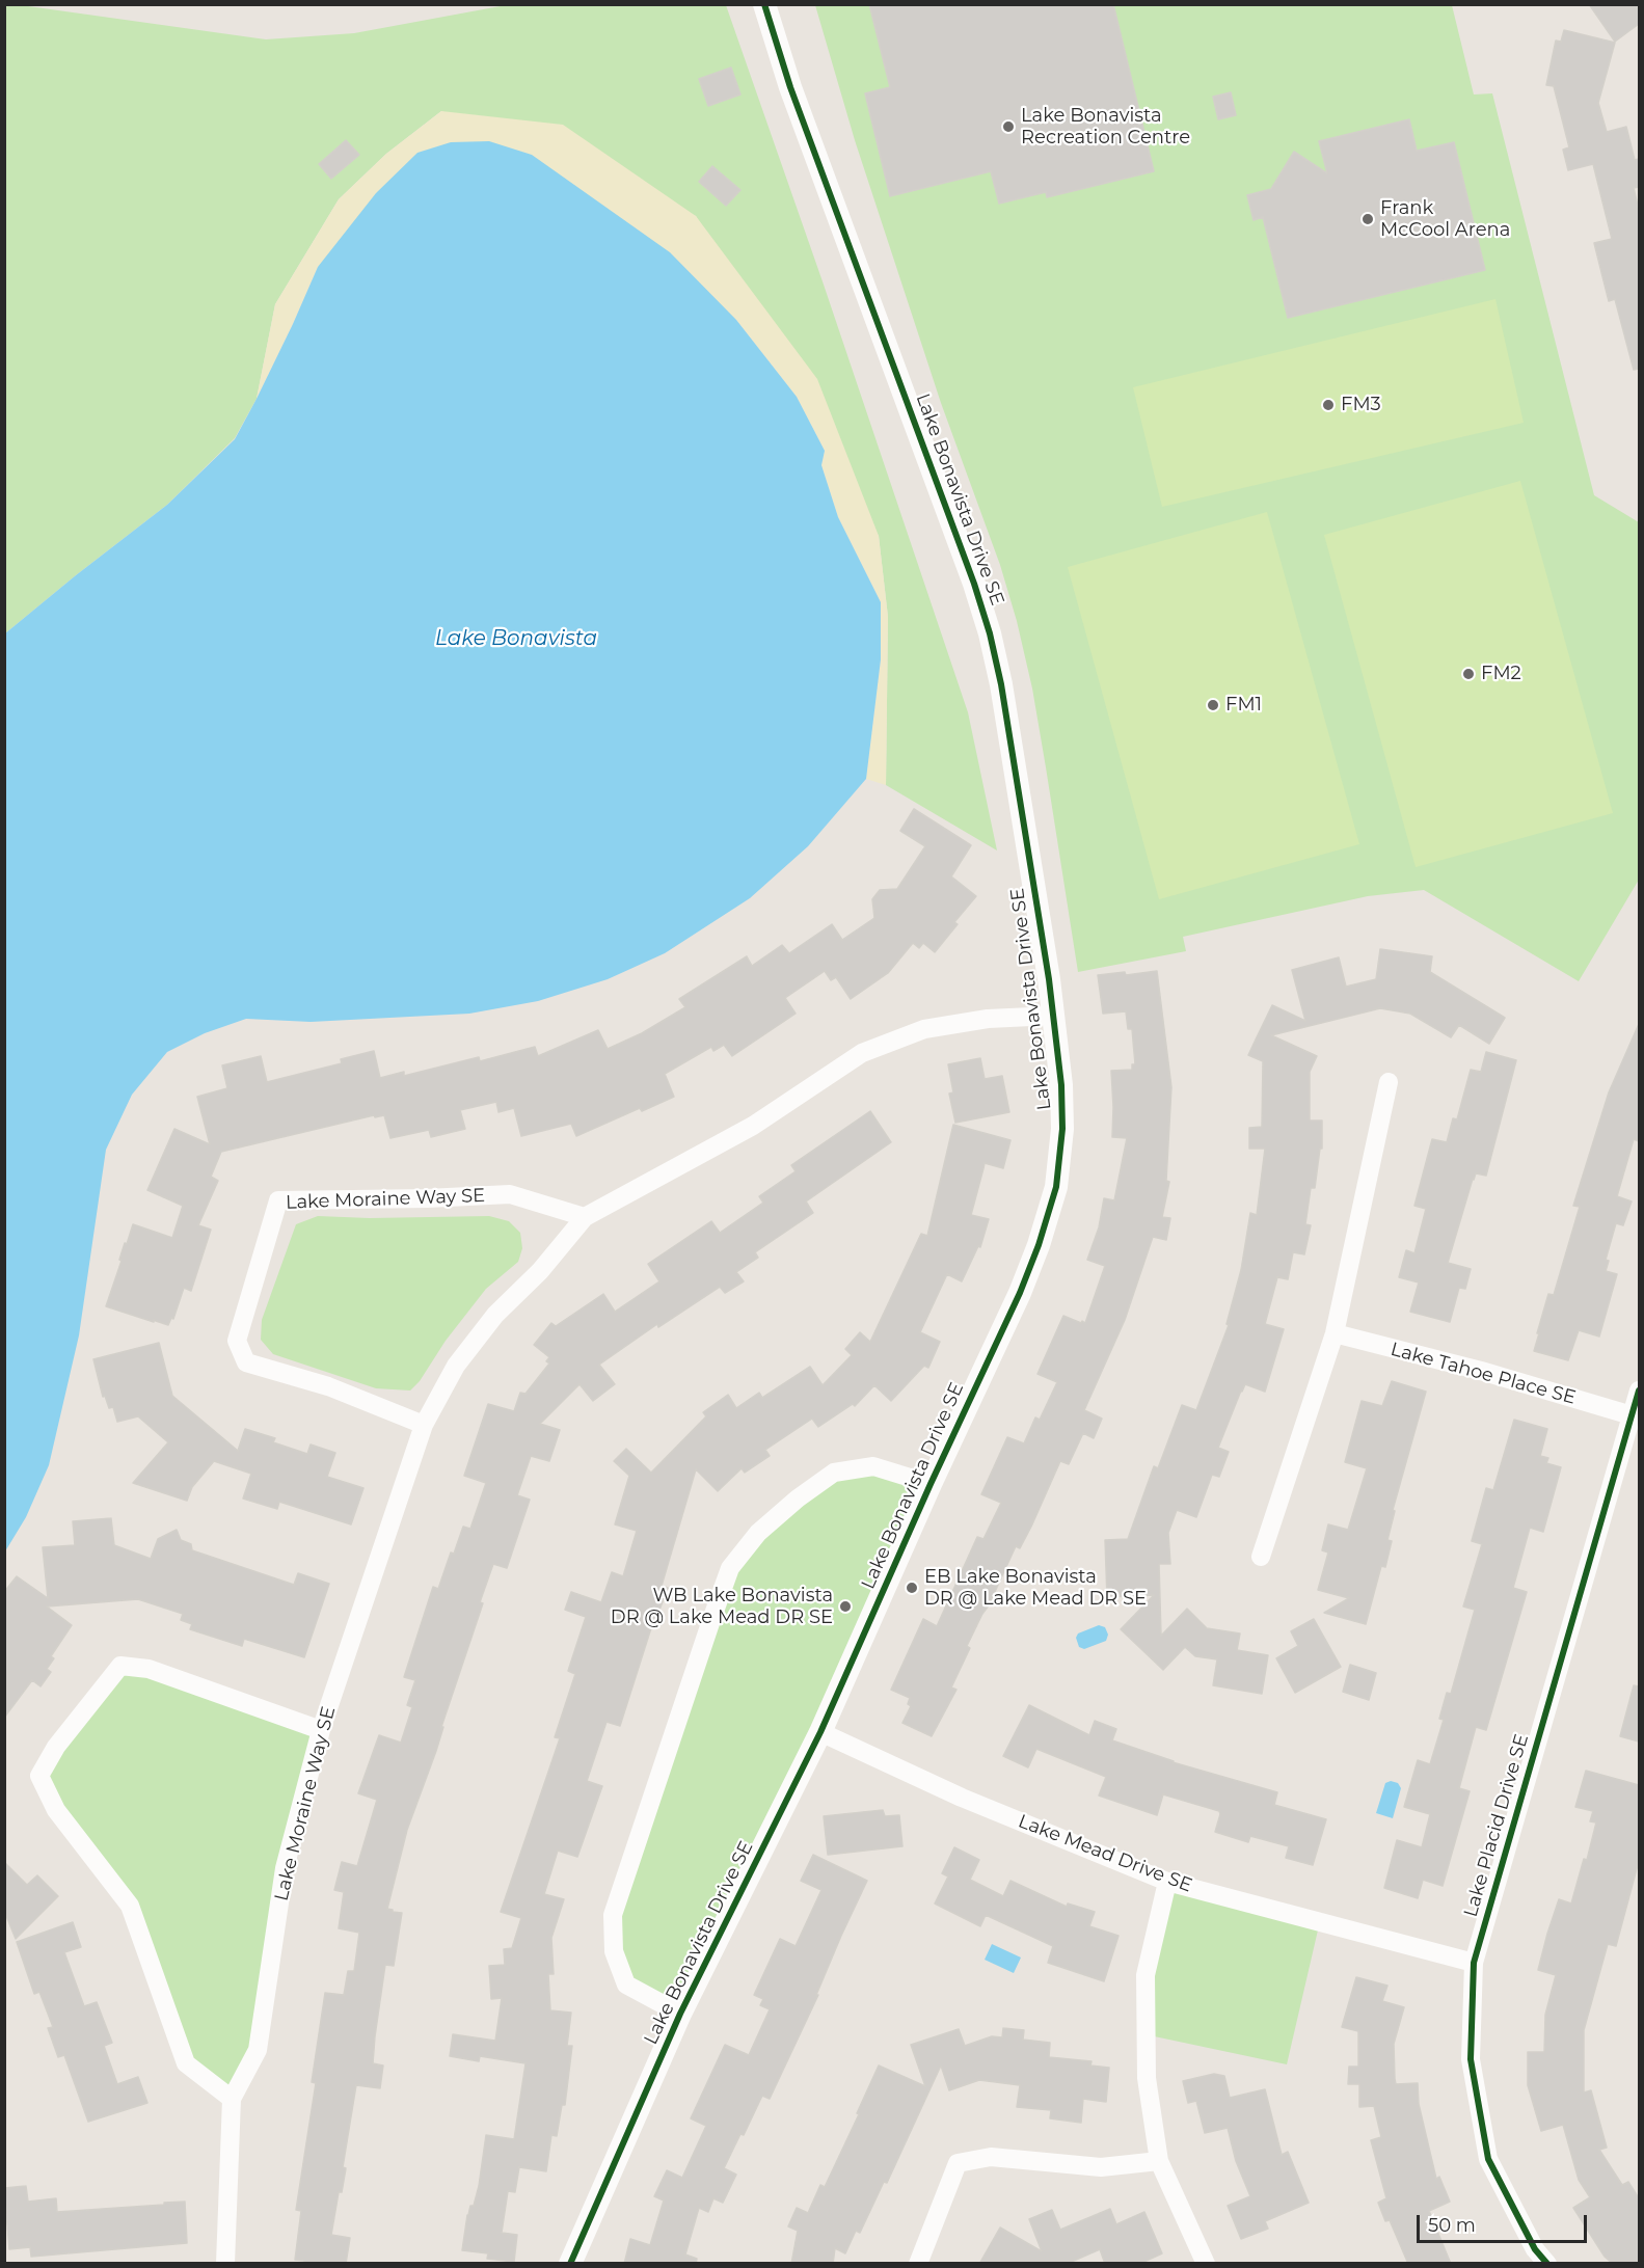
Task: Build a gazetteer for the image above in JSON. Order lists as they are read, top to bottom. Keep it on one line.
{"streets":{"street":["Lake Bonavista Drive SE","Lake Moraine Way SE","Lake Tahoe Place SE","Lake Placid Drive SE","Lake Mead Drive SE"]},"crossings":[["Lake Bonavista Drive SE","Lake Moraine Way SE"],["Lake Bonavista Drive SE","Lake Mead Drive SE"],["Lake Tahoe Place SE","Lake Placid Drive SE"],["Lake Placid Drive SE","Lake Mead Drive SE"]],"water":["Lake Bonavista"],"places":["Lake Bonavista Recreation Centre","Frank McCool Arena","FM3","FM2","FM1","EB Lake Bonavista DR @ Lake Mead DR SE","WB Lake Bonavista DR @ Lake Mead DR SE"],"scale_bar":"50 m"}
